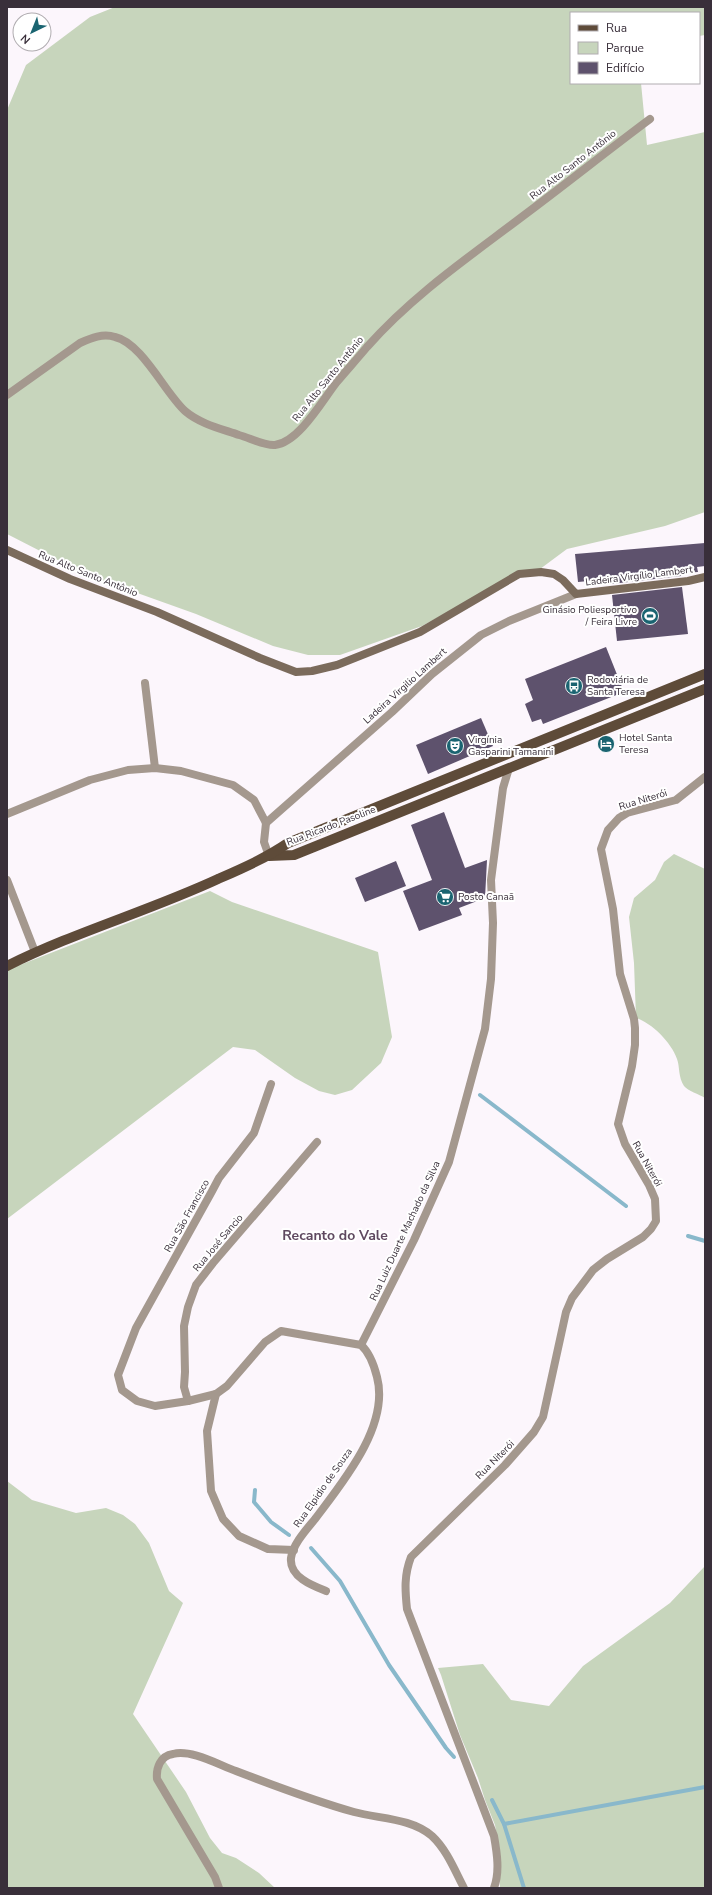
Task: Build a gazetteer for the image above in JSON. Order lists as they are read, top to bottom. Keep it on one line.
{"streets":{"main road":["Rua Ricardo Pasoline"],"street":["Rua Alto Santo Antônio","Ladeira Virgílio Lambert","Ladeira Virgilio Lambert","Rua Niterói","Rua São Francisco","Rua Luiz Duarte Machado da Silva","Rua José Sancio","Rua Elpidio de Souza"]},"crossings":[["Rua Alto Santo Antônio","Ladeira Virgílio Lambert"],["Rua Alto Santo Antônio","Ladeira Virgilio Lambert"],["Ladeira Virgílio Lambert","Ladeira Virgilio Lambert"],["Rua Ricardo Pasoline","Rua Luiz Duarte Machado da Silva"],["Rua São Francisco","Rua José Sancio"],["Rua Luiz Duarte Machado da Silva","Rua Elpidio de Souza"]],"districts":["Recanto do Vale"],"places":{"sports":["Ginásio Poliesportivo / Feira Livre"],"bus stop":["Rodoviária de Santa Teresa"],"hotel":["Hotel Santa Teresa"],"theatre":["Virgínia Gasparini Tamanini"],"supermarket":["Posto Canaã"]},"legend":["Rua","Parque","Edifício"],"north":"bottom left"}
